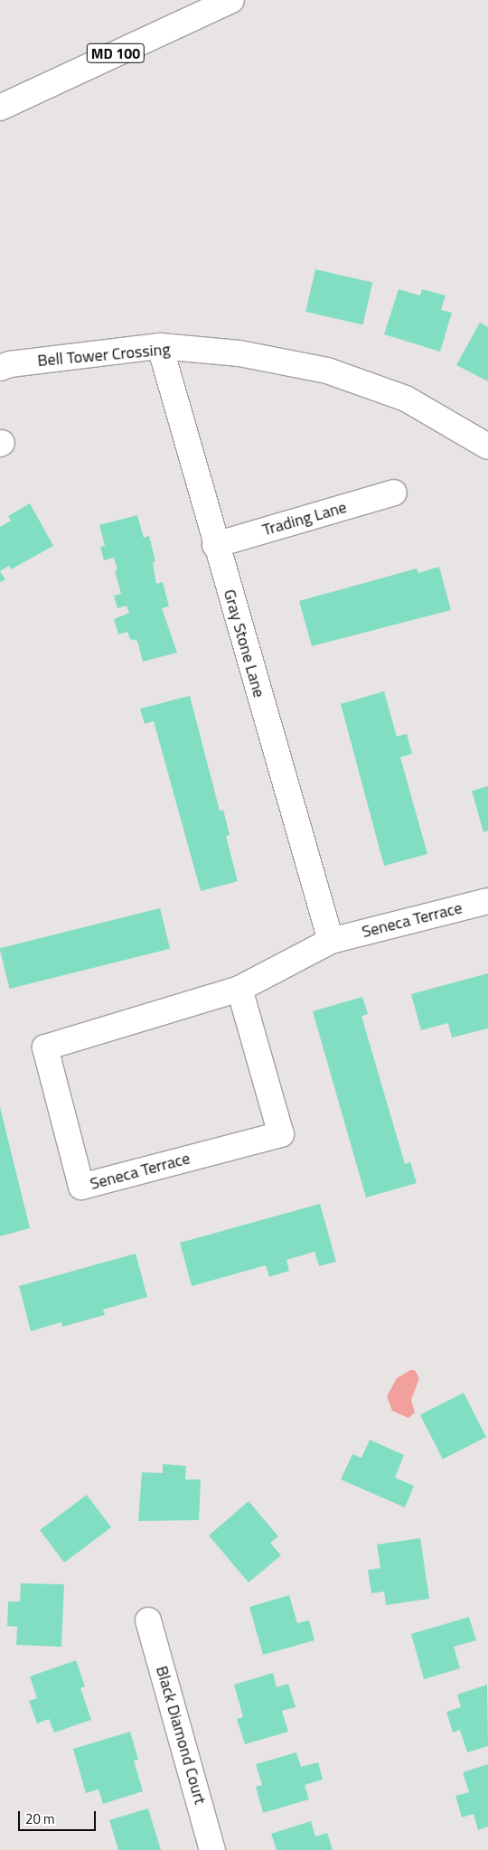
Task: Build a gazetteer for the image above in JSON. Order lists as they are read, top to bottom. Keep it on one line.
{"streets":{"main road":["MD 100","Bell Tower Crossing","Trading Lane","Gray Stone Lane","Seneca Terrace","Black Diamond Court"]},"crossings":[["Bell Tower Crossing","Gray Stone Lane"],["Trading Lane","Gray Stone Lane"],["Gray Stone Lane","Seneca Terrace"]],"scale_bar":"20 m"}
